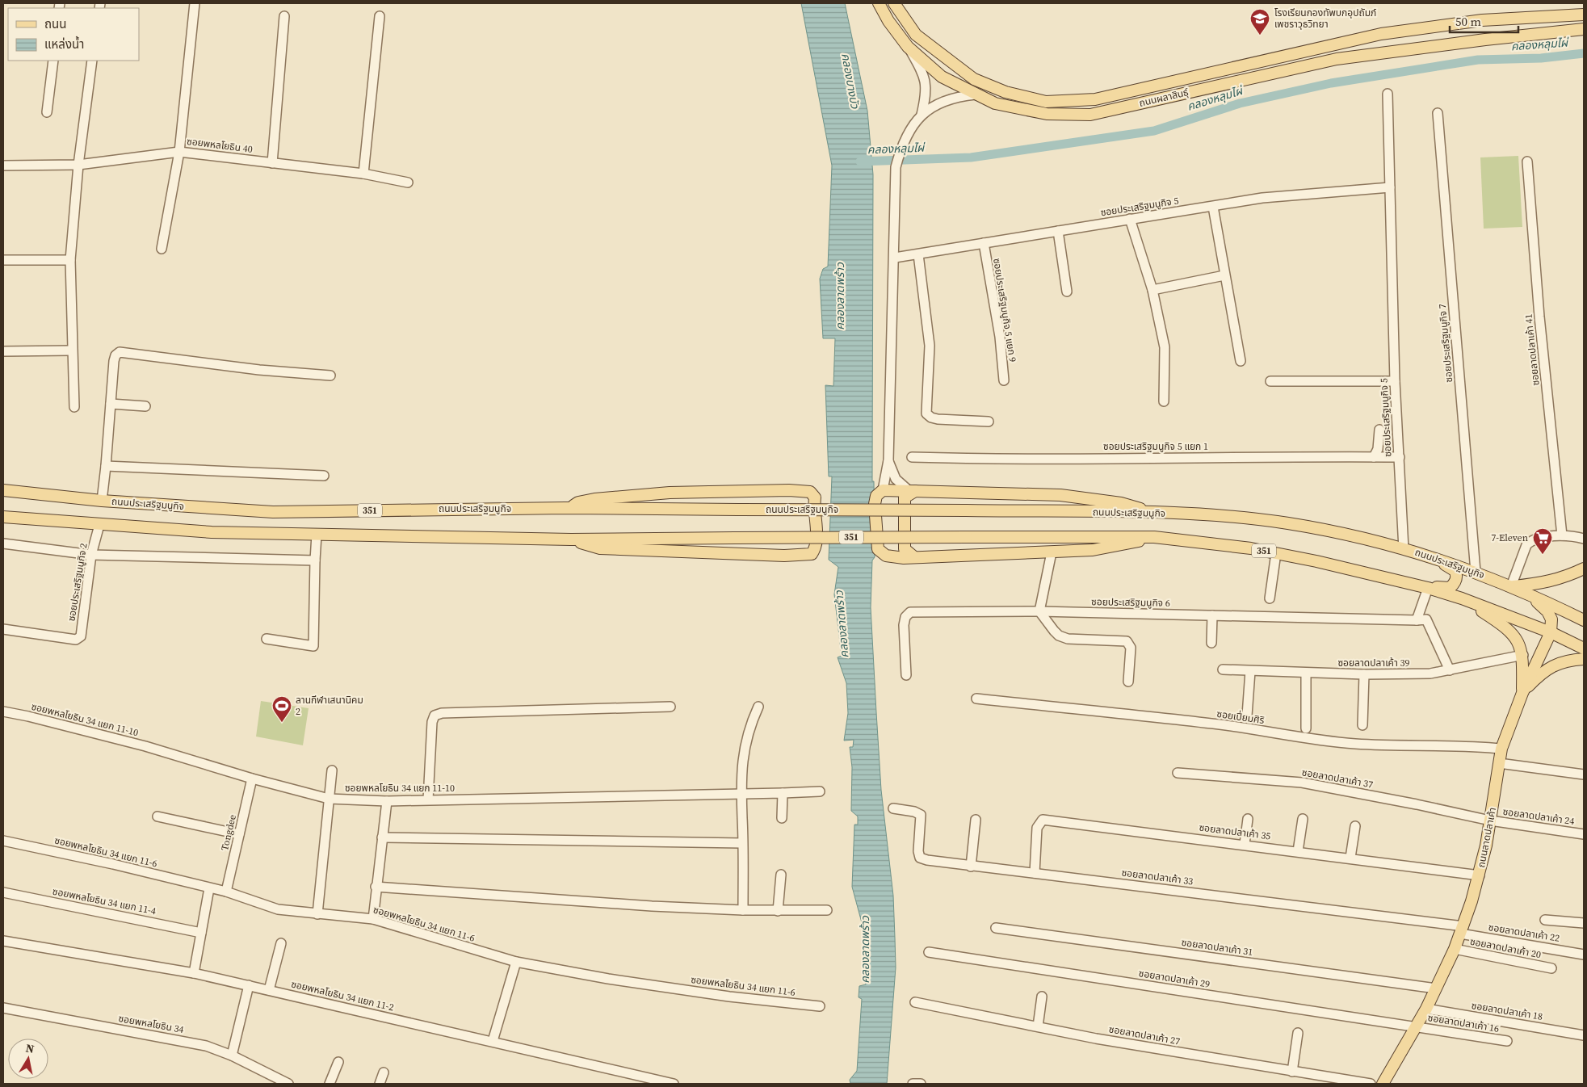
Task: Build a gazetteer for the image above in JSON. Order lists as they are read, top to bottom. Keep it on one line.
{"streets":{"main road":["ถนนผลาสินธุ์","ถนนประเสริฐมนูกิจ","351","ถนนลาดปลาเค้า"],"street":["ซอยพหลโยธิน 40","ซอยประเสริฐมนูกิจ 5","ซอยประเสริฐมนูกิจ 5 แยก 9","ซอยประเสริฐมนูกิจ 7","ซอยลาดปลาเค้า 41","ซอยประเสริฐมนูกิจ 5 แยก 1","ซอยประเสริฐมนูกิจ 2","ซอยประเสริฐมนูกิจ 6","ซอยลาดปลาเค้า 39","ซอยเปี่ยมศิริ","ซอยพหลโยธิน 34 แยก 11-10","ซอยลาดปลาเค้า 37","ซอยลาดปลาเค้า 24","ซอยลาดปลาเค้า 35","Tongdee","ซอยพหลโยธิน 34 แยก 11-6","ซอยลาดปลาเค้า 33","ซอยพหลโยธิน 34 แยก 11-4","ซอยลาดปลาเค้า 22","ซอยลาดปลาเค้า 31","ซอยลาดปลาเค้า 20","ซอยลาดปลาเค้า 29","ซอยพหลโยธิน 34 แยก 11-2","ซอยลาดปลาเค้า 18","ซอยลาดปลาเค้า 16","ซอยพหลโยธิน 34","ซอยลาดปลาเค้า 27"]},"crossings":[["ซอยประเสริฐมนูกิจ 5","ซอยประเสริฐมนูกิจ 5 แยก 9"],["ซอยประเสริฐมนูกิจ 5","ซอยประเสริฐมนูกิจ 5 แยก 1"],["ซอยประเสริฐมนูกิจ 5","ถนนประเสริฐมนูกิจ"],["ซอยประเสริฐมนูกิจ 7","ถนนประเสริฐมนูกิจ"],["351","ซอยประเสริฐมนูกิจ 2"],["351","ถนนลาดปลาเค้า"],["ซอยประเสริฐมนูกิจ 6","ซอยลาดปลาเค้า 39"],["ซอยเปี่ยมศิริ","ถนนลาดปลาเค้า"],["ซอยพหลโยธิน 34 แยก 11-10","Tongdee"],["ซอยลาดปลาเค้า 37","ซอยลาดปลาเค้า 24"],["ซอยลาดปลาเค้า 37","ถนนลาดปลาเค้า"],["ซอยลาดปลาเค้า 24","ถนนลาดปลาเค้า"],["ซอยลาดปลาเค้า 35","ถนนลาดปลาเค้า"],["ซอยลาดปลาเค้า 35","ซอยลาดปลาเค้า 33"],["Tongdee","ซอยพหลโยธิน 34 แยก 11-6"],["ถนนลาดปลาเค้า","ซอยลาดปลาเค้า 33"],["ถนนลาดปลาเค้า","ซอยลาดปลาเค้า 22"],["ถนนลาดปลาเค้า","ซอยลาดปลาเค้า 31"],["ถนนลาดปลาเค้า","ซอยลาดปลาเค้า 20"],["ถนนลาดปลาเค้า","ซอยลาดปลาเค้า 29"],["ถนนลาดปลาเค้า","ซอยลาดปลาเค้า 18"],["ถนนลาดปลาเค้า","ซอยลาดปลาเค้า 16"],["ซอยลาดปลาเค้า 33","ซอยลาดปลาเค้า 22"],["ซอยลาดปลาเค้า 29","ซอยลาดปลาเค้า 16"]],"water":["คลองหลุมไผ่","คลองบางบัว","คลองลาดพร้าว"],"places":{"school or university":["โรงเรียนกองทัพบกอุปถัมภ์ เพชราวุธวิทยา"],"supermarket":["7-Eleven"],"sports":["ลานกีฬาเสนานิคม 2"]},"legend":["ถนน","แหล่งน้ำ"],"scale_bar":"50 m","north":"top"}
